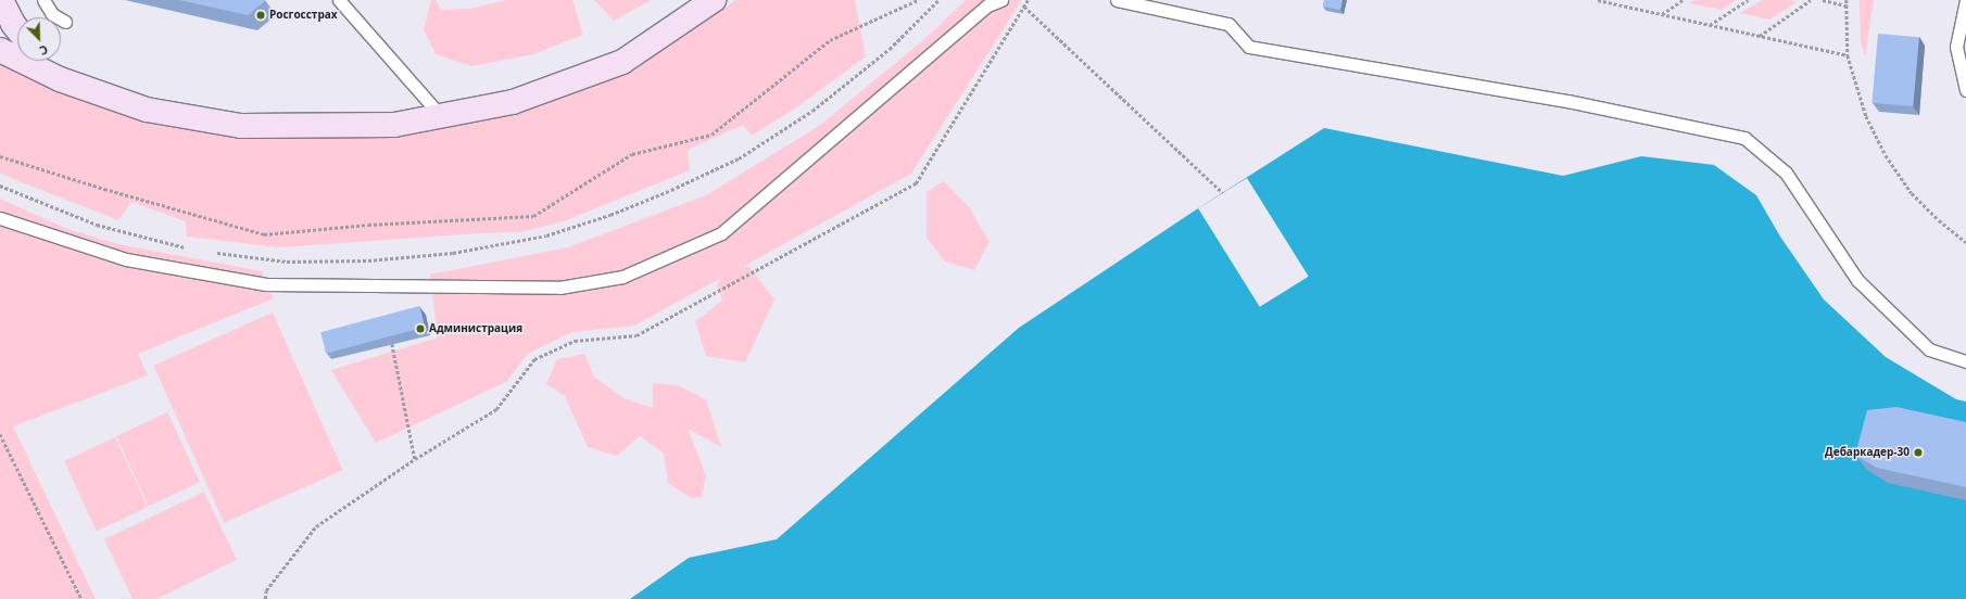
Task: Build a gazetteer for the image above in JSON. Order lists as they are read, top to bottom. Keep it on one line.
{"places":["Росгосстрах","Администрация","Дебаркадер-30"],"north":"bottom right"}
